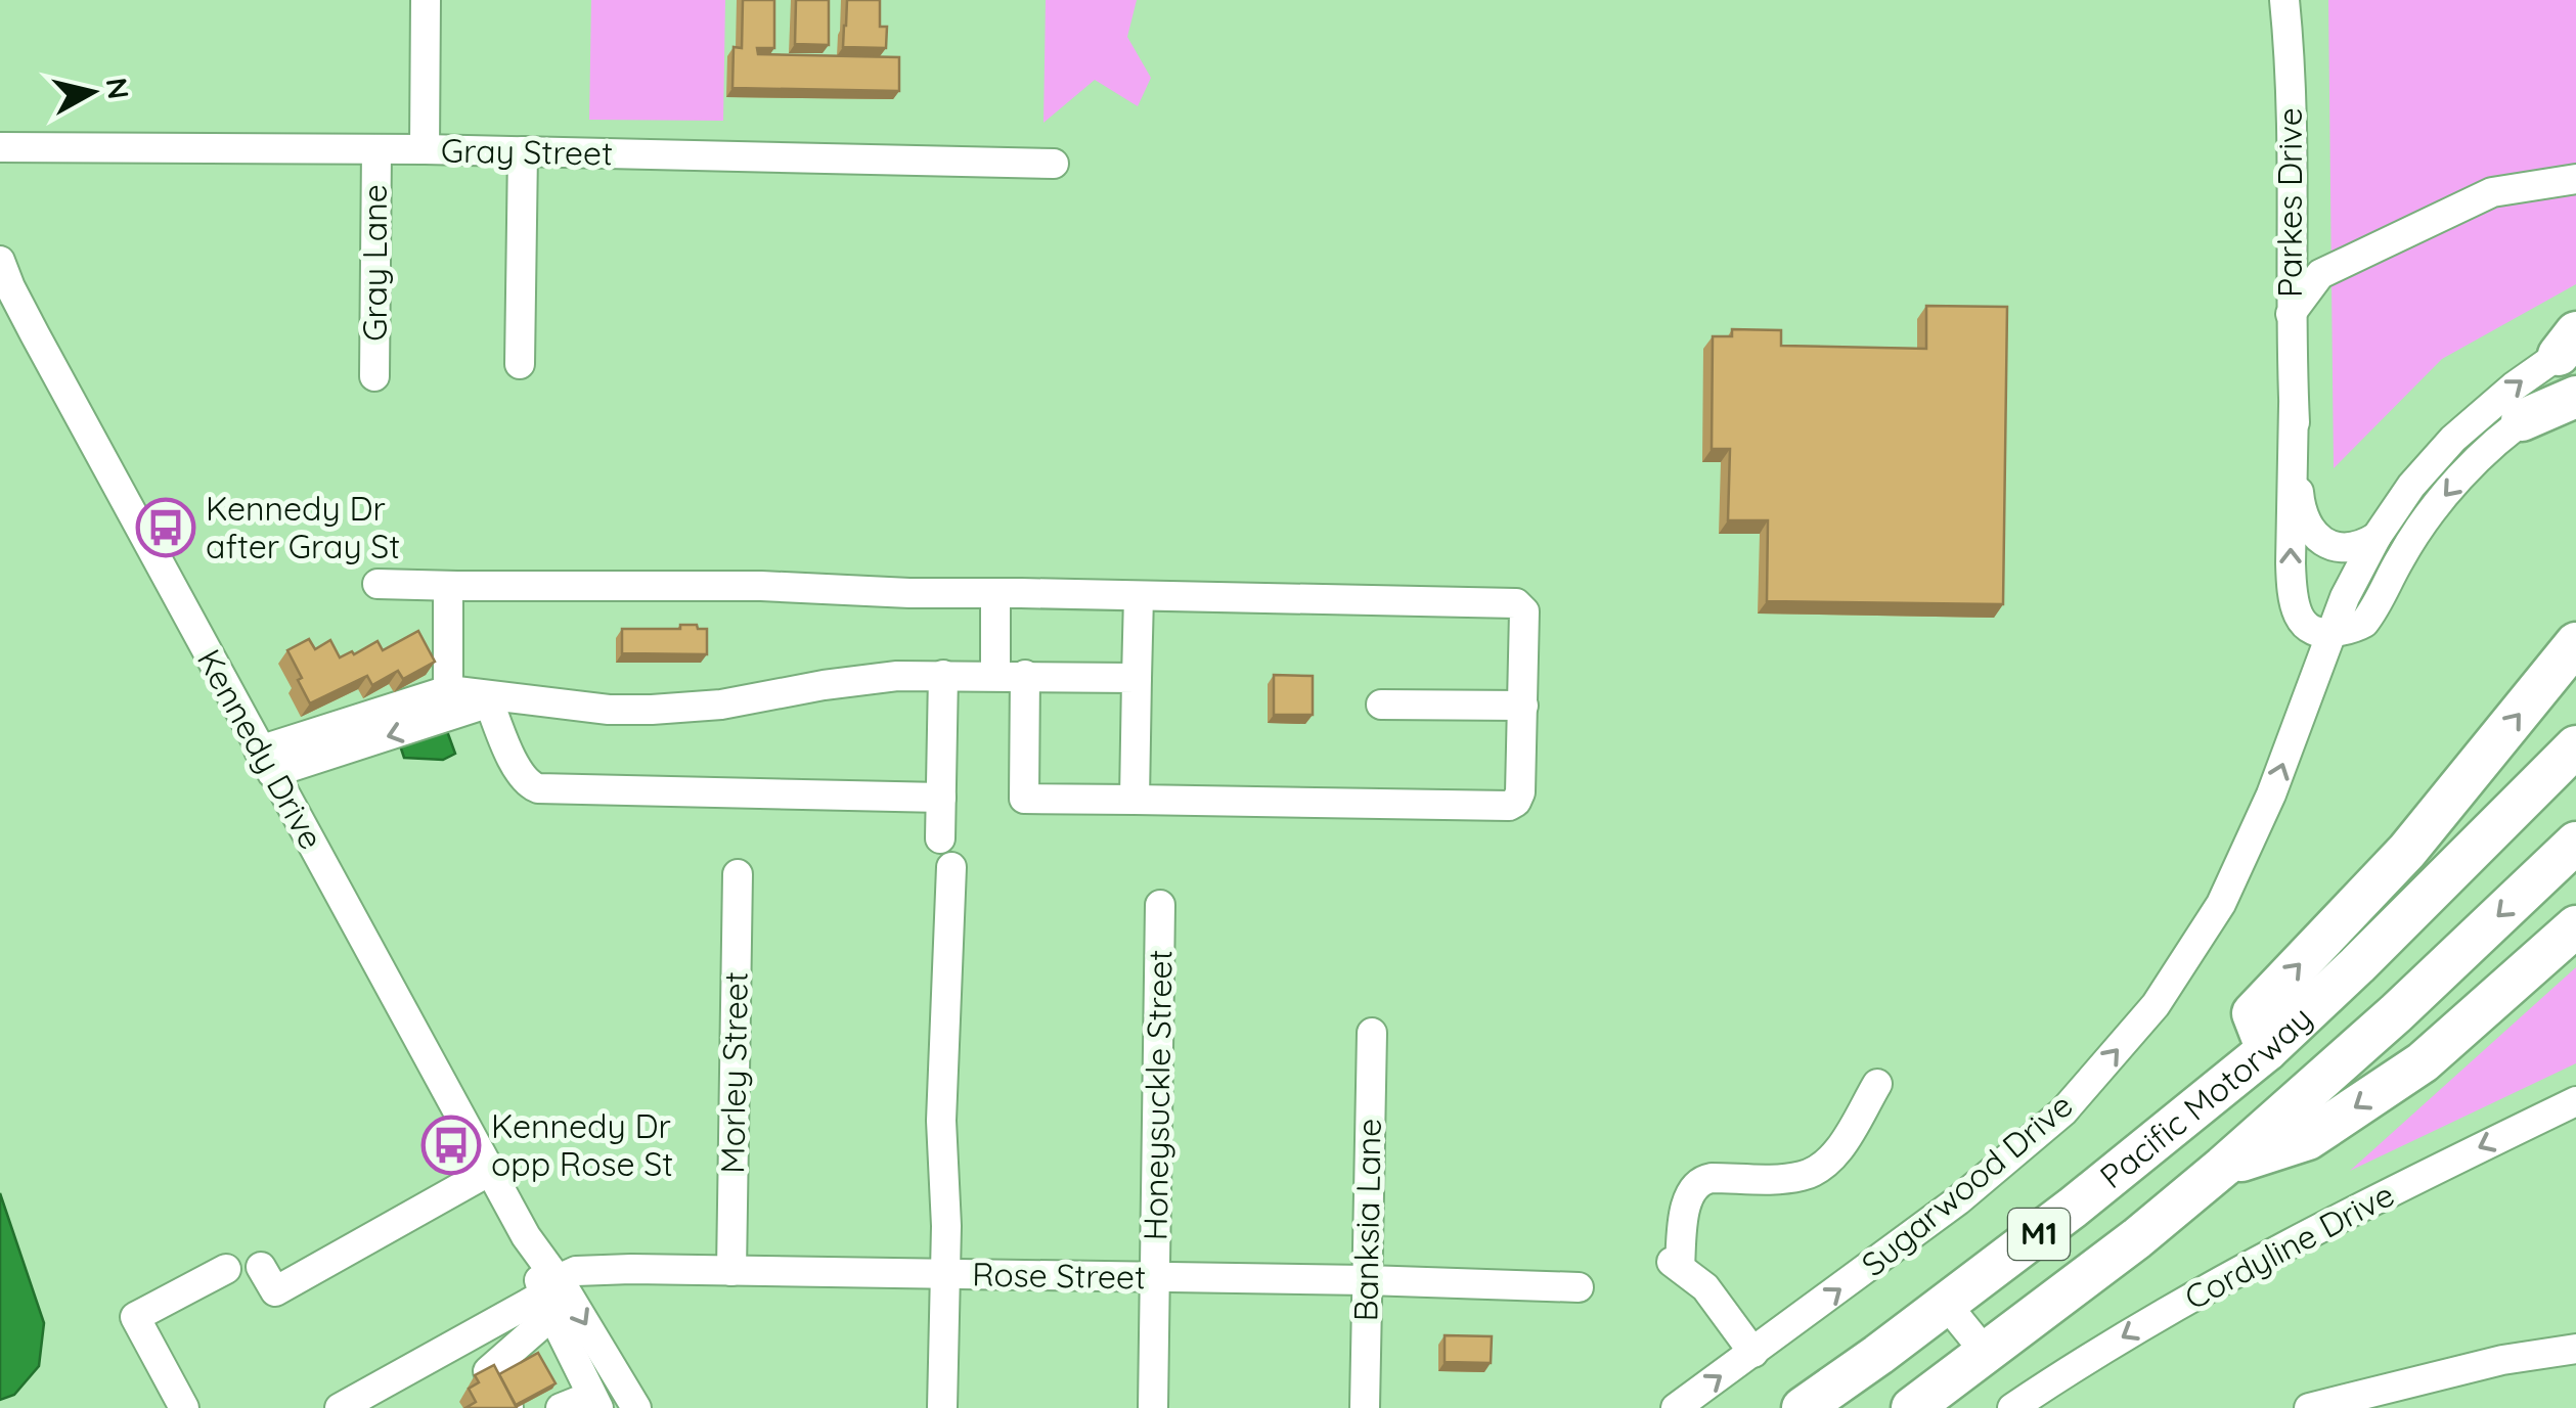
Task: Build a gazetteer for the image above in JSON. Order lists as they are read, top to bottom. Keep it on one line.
{"streets":{"highway":["Pacific Motorway","M1"],"street":["Gray Street","Parkes Drive","Gray Lane","Kennedy Drive","Morley Street","Honeysuckle Street","Sugarwood Drive","Banksia Lane","Cordyline Drive","Rose Street"]},"crossings":[["Gray Street","Gray Lane"],["Parkes Drive","Sugarwood Drive"],["Kennedy Drive","Rose Street"],["Morley Street","Rose Street"],["Honeysuckle Street","Rose Street"],["Banksia Lane","Rose Street"]],"places":{"bus stop":["Kennedy Dr after Gray St","Kennedy Dr opp Rose St"]},"north":"right"}
